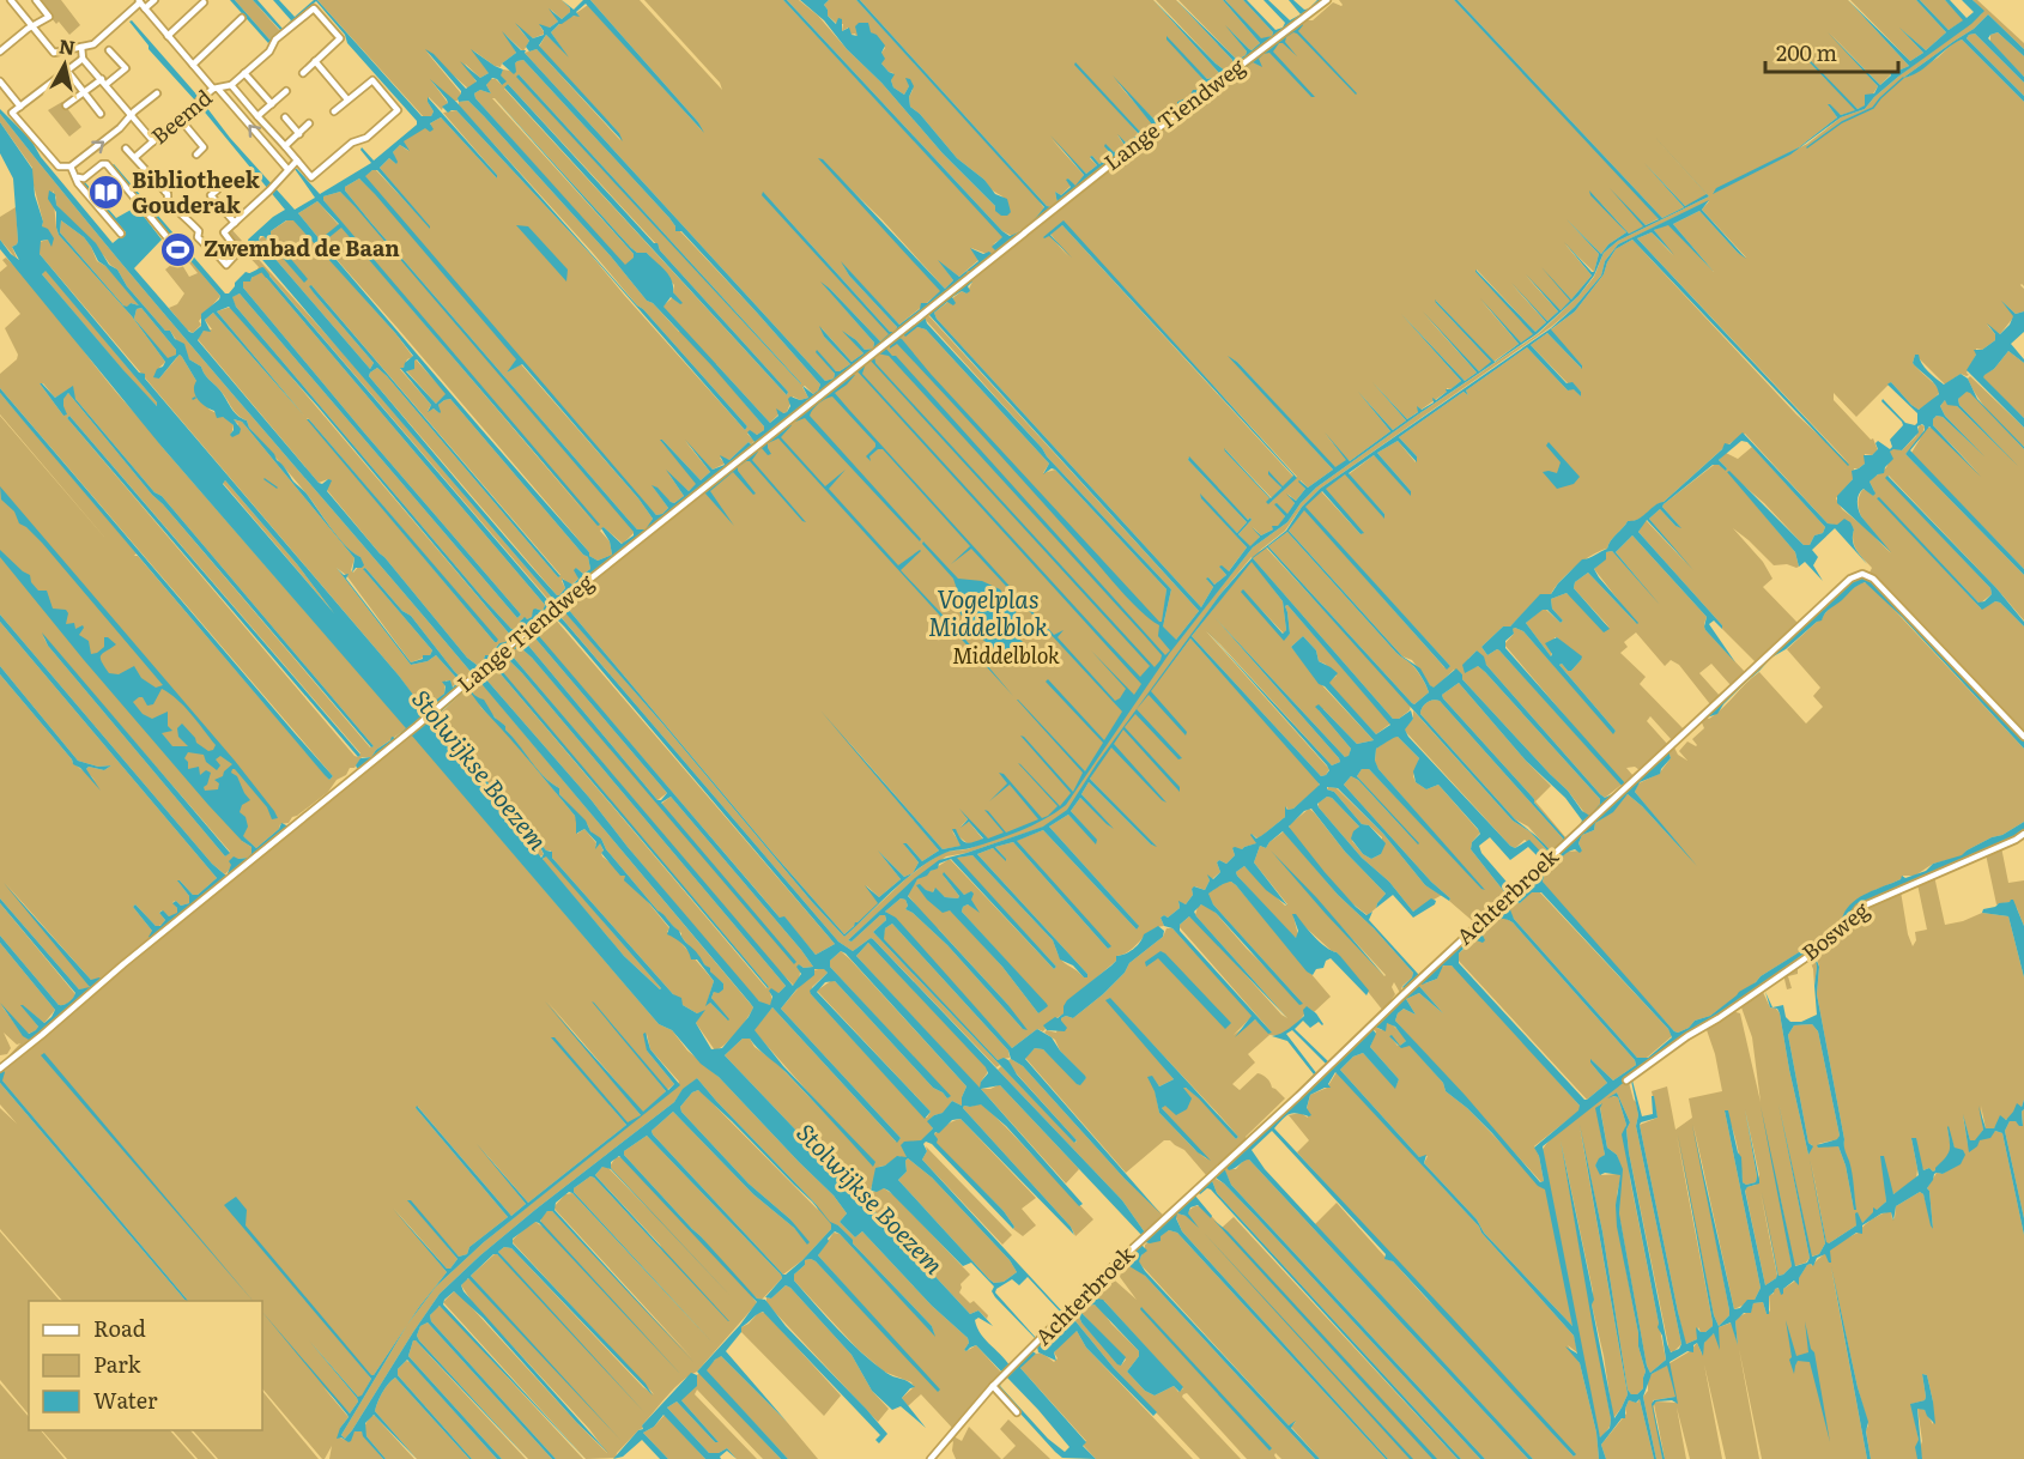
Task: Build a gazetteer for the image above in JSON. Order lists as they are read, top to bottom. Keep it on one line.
{"streets":{"street":["Lange Tiendweg","Beemd","Achterbroek","Bosweg"]},"water":["Vogelplas Middelblok","Stolwijkse Boezem"],"parks":["Middelblok"],"places":{"library":["Bibliotheek Gouderak"],"sports":["Zwembad de Baan"]},"legend":["Road","Park","Water"],"scale_bar":"200 m","north":"top"}
